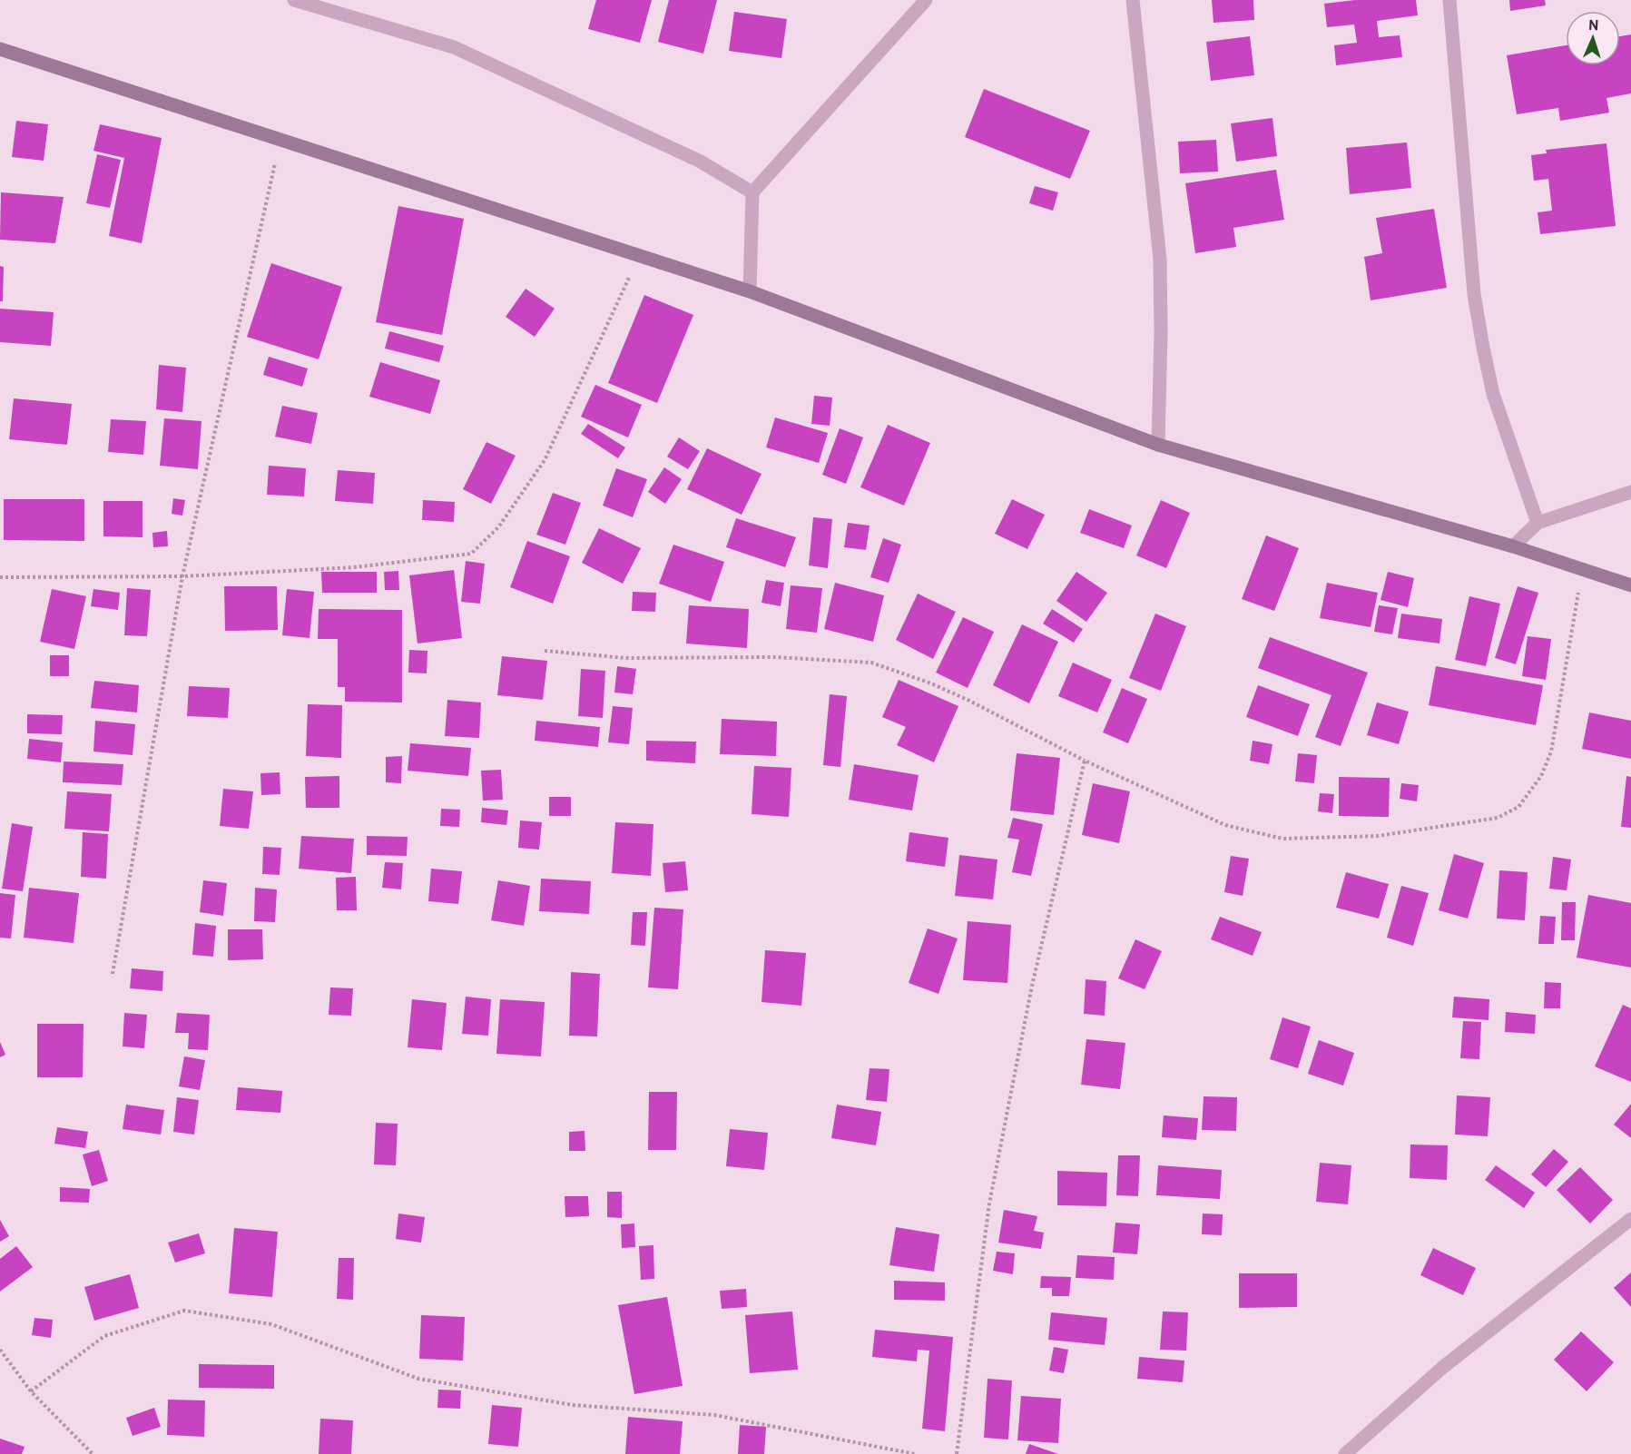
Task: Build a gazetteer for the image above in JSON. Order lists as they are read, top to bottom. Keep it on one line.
{"north":"top"}
